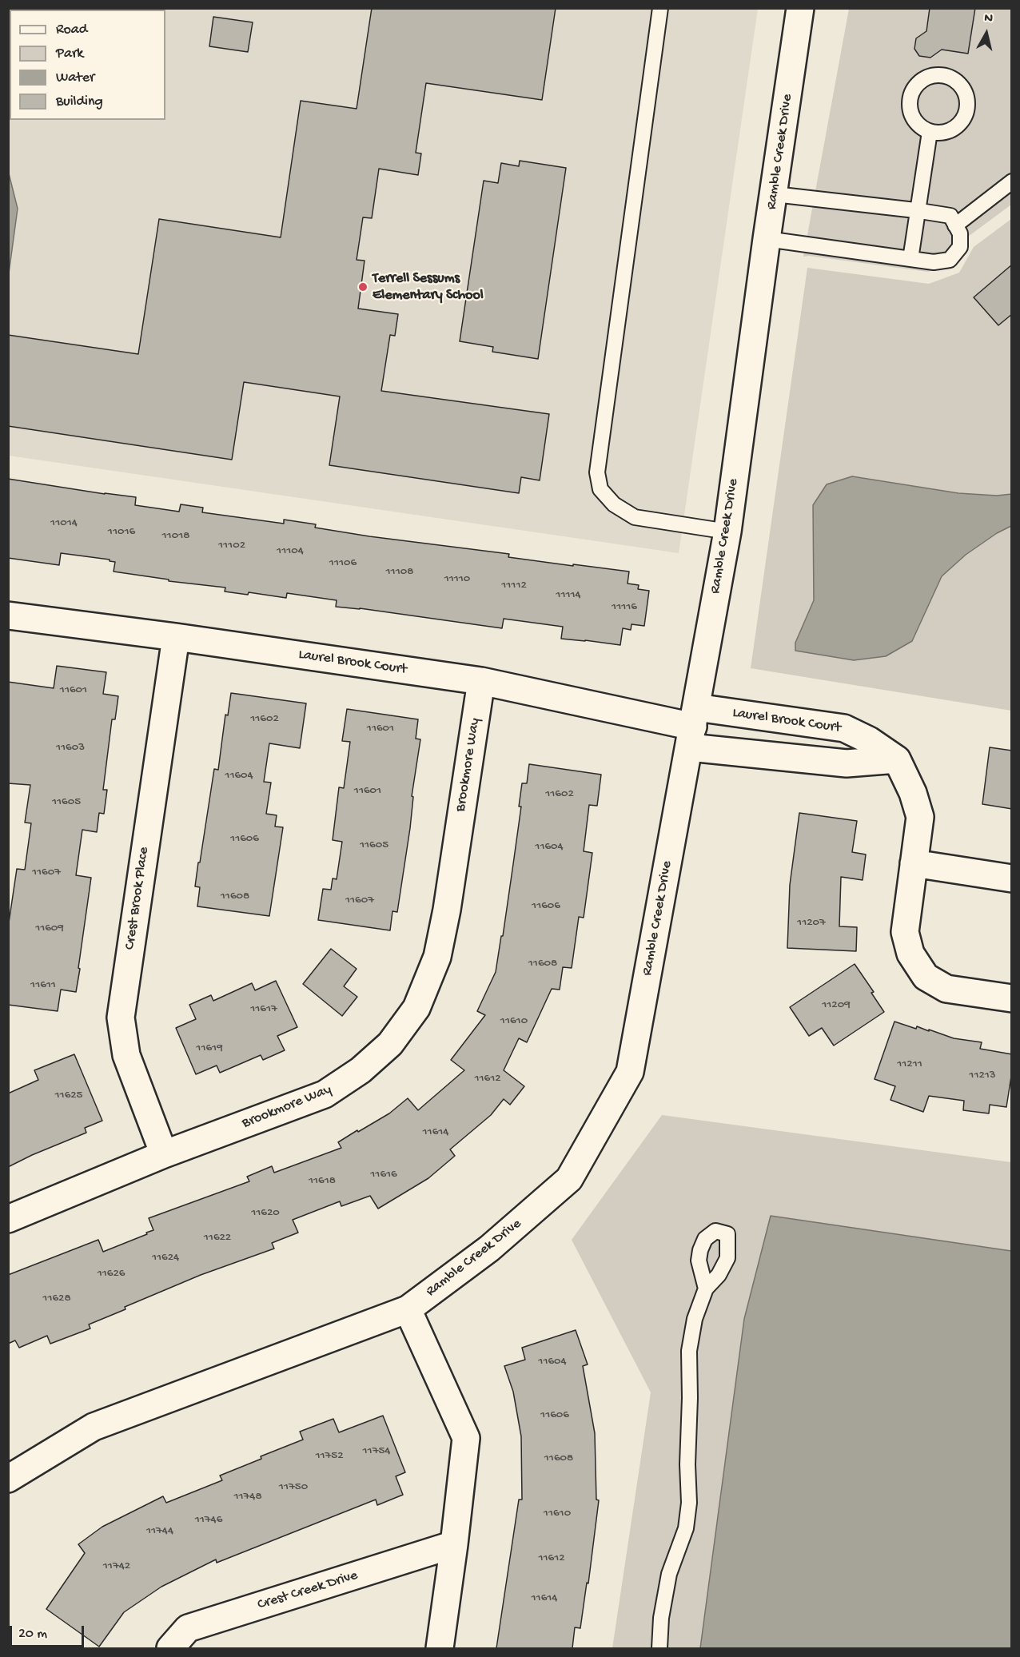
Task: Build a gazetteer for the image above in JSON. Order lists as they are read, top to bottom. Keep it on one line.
{"streets":{"street":["Ramble Creek Drive","Laurel Brook Court","Brookmore Way","Crest Brook Place","Crest Creek Drive"]},"crossings":[["Ramble Creek Drive","Laurel Brook Court"],["Laurel Brook Court","Brookmore Way"],["Laurel Brook Court","Crest Brook Place"],["Brookmore Way","Crest Brook Place"]],"places":["Terrell Sessums Elementary School"],"house_numbers":["11014","11016","11018","11102","11104","11106","11108","11110","11112","11114","11116","11601","11602","11601","11603","11604","11601","11602","11605","11606","11605","11604","11607","11608","11607","11606","11207","11609","11608","11611","11209","11617","11610","11619","11211","11213","11612","11625","11614","11616","11618","11620","11622","11624","11626","11628","11604","11606","11754","11752","11608","11750","11748","11610","11746","11744","11612","11742","11614"],"legend":["Road","Park","Water","Building"],"scale_bar":"20 m","north":"top"}
